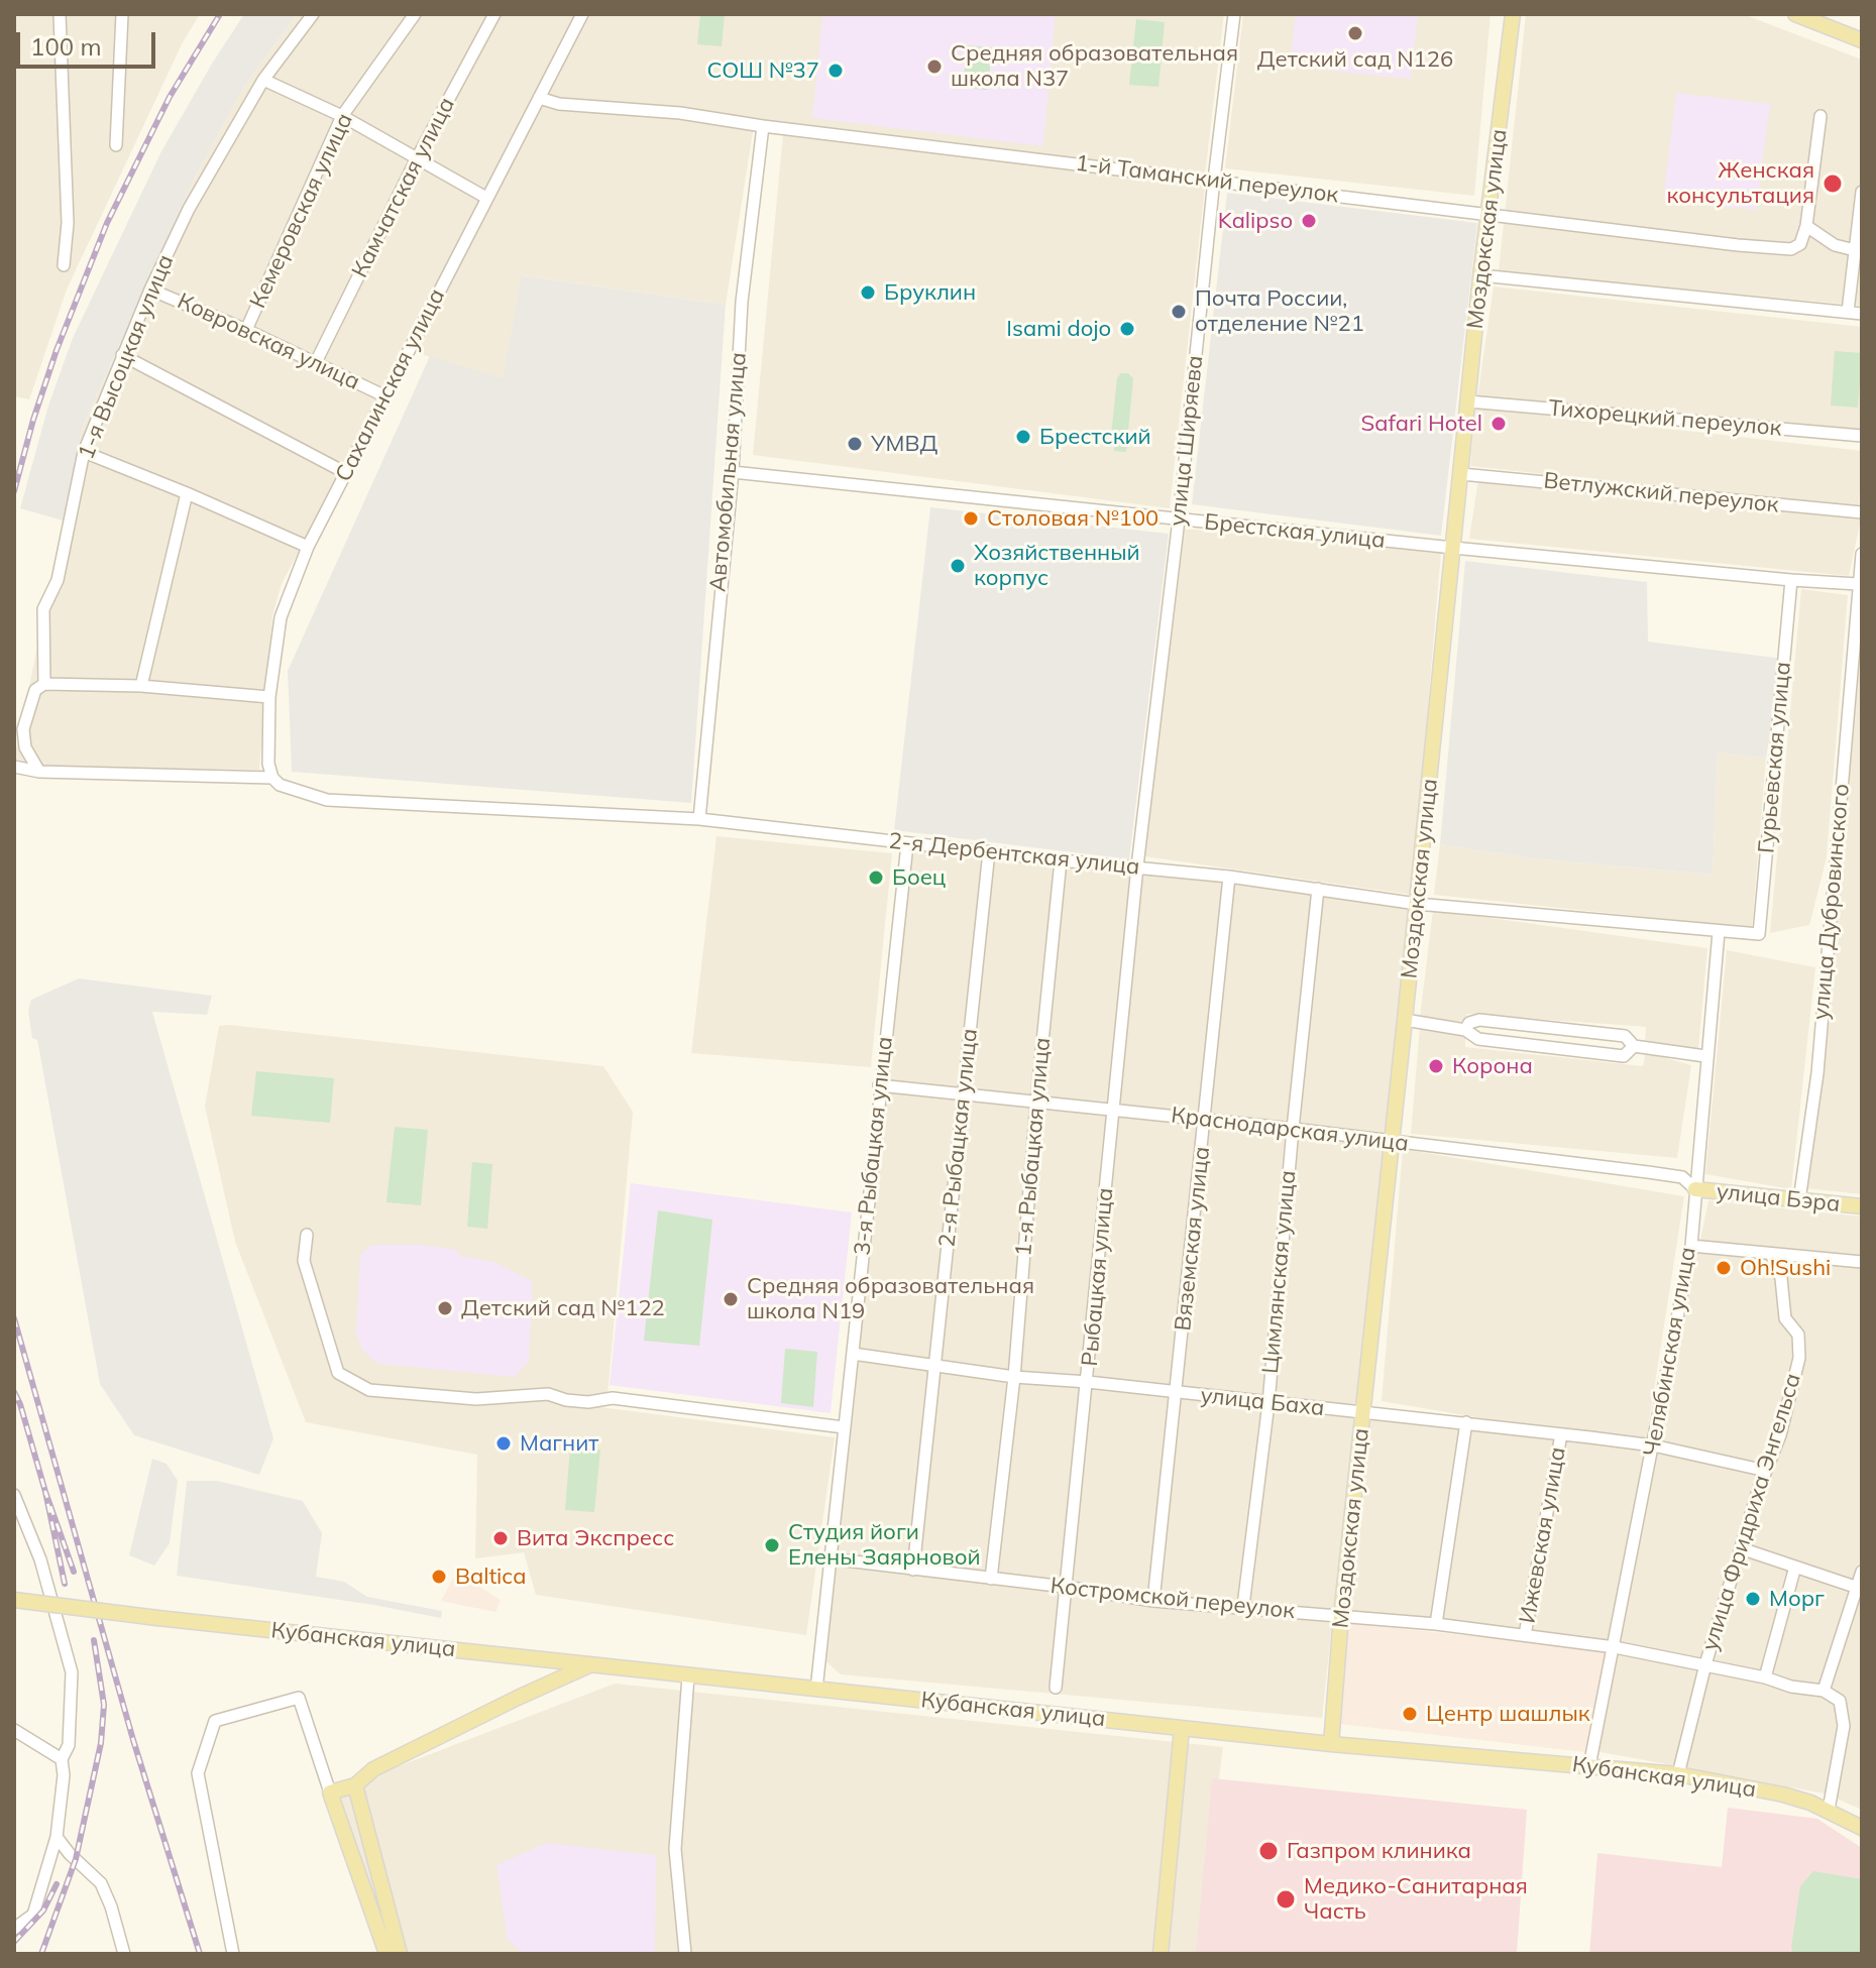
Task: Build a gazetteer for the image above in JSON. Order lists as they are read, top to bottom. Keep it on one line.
{"streets":{"main road":["Моздокская улица","улица Бэра","Кубанская улица"],"street":["1-й Таманский переулок","Камчатская улица","Кемеровская улица","Ковровская улица","1-я Высоцкая улица","Сахалинская улица","Тихорецкий переулок","улица Ширяева","Автомобильная улица","Ветлужский переулок","Брестская улица","Гурьевская улица","2-я Дербентская улица","улица Дубровинского","Краснодарская улица","2-я Рыбацкая улица","3-я Рыбацкая улица","1-я Рыбацкая улица","Вяземская улица","Цимлянская улица","Рыбацкая улица","Челябинская улица","улица Баха","улица Фридриха Энгельса","Ижевская улица","Костромской переулок"]},"crossings":[["1-й Таманский переулок","Моздокская улица"],["1-й Таманский переулок","Сахалинская улица"],["1-й Таманский переулок","улица Ширяева"],["1-й Таманский переулок","Автомобильная улица"],["Камчатская улица","Ковровская улица"],["Кемеровская улица","Ковровская улица"],["Моздокская улица","Тихорецкий переулок"],["Моздокская улица","Ветлужский переулок"],["Моздокская улица","Брестская улица"],["Моздокская улица","2-я Дербентская улица"],["Моздокская улица","Краснодарская улица"],["Моздокская улица","улица Баха"],["Моздокская улица","Костромской переулок"],["Моздокская улица","Кубанская улица"],["Ковровская улица","1-я Высоцкая улица"],["Ковровская улица","Сахалинская улица"],["Сахалинская улица","2-я Дербентская улица"],["улица Ширяева","Брестская улица"],["улица Ширяева","2-я Дербентская улица"],["улица Ширяева","Рыбацкая улица"],["Автомобильная улица","Брестская улица"],["Автомобильная улица","2-я Дербентская улица"],["Брестская улица","Гурьевская улица"],["Брестская улица","улица Дубровинского"],["Гурьевская улица","2-я Дербентская улица"],["2-я Дербентская улица","2-я Рыбацкая улица"],["2-я Дербентская улица","3-я Рыбацкая улица"],["2-я Дербентская улица","1-я Рыбацкая улица"],["2-я Дербентская улица","Вяземская улица"],["2-я Дербентская улица","Цимлянская улица"],["2-я Дербентская улица","Рыбацкая улица"],["2-я Дербентская улица","Челябинская улица"],["улица Дубровинского","улица Бэра"],["Краснодарская улица","2-я Рыбацкая улица"],["Краснодарская улица","3-я Рыбацкая улица"],["Краснодарская улица","1-я Рыбацкая улица"],["Краснодарская улица","улица Бэра"],["Краснодарская улица","Вяземская улица"],["Краснодарская улица","Цимлянская улица"],["Краснодарская улица","Рыбацкая улица"],["Краснодарская улица","Челябинская улица"],["2-я Рыбацкая улица","улица Баха"],["2-я Рыбацкая улица","Костромской переулок"],["3-я Рыбацкая улица","улица Баха"],["3-я Рыбацкая улица","Костромской переулок"],["3-я Рыбацкая улица","Кубанская улица"],["1-я Рыбацкая улица","улица Баха"],["1-я Рыбацкая улица","Костромской переулок"],["улица Бэра","Челябинская улица"],["Вяземская улица","улица Баха"],["Вяземская улица","Костромской переулок"],["Цимлянская улица","улица Баха"],["Цимлянская улица","Костромской переулок"],["Рыбацкая улица","улица Баха"],["Рыбацкая улица","Костромской переулок"],["Челябинская улица","улица Баха"],["Челябинская улица","Костромской переулок"],["Челябинская улица","Кубанская улица"],["улица Баха","улица Фридриха Энгельса"],["улица Баха","Ижевская улица"],["улица Фридриха Энгельса","Костромской переулок"],["улица Фридриха Энгельса","Кубанская улица"],["Ижевская улица","Костромской переулок"]],"places":["Детский сад N126","Средняя образовательная школа N37","СОШ №37","Женская консультация","Kalipso","Бруклин","Почта России, отделение №21","Isami dojo","Safari Hotel","Брестский","УМВД","Столовая №100","Хозяйственный корпус","Боец","Корона","Oh!Sushi","Средняя образовательная школа N19","Детский сад №122","Магнит","Вита Экспресс","Студия йоги Елены Заярновой","Baltica","Морг","Центр шашлык","Газпром клиника","Медико-Санитарная Часть"],"scale_bar":"100 m"}
